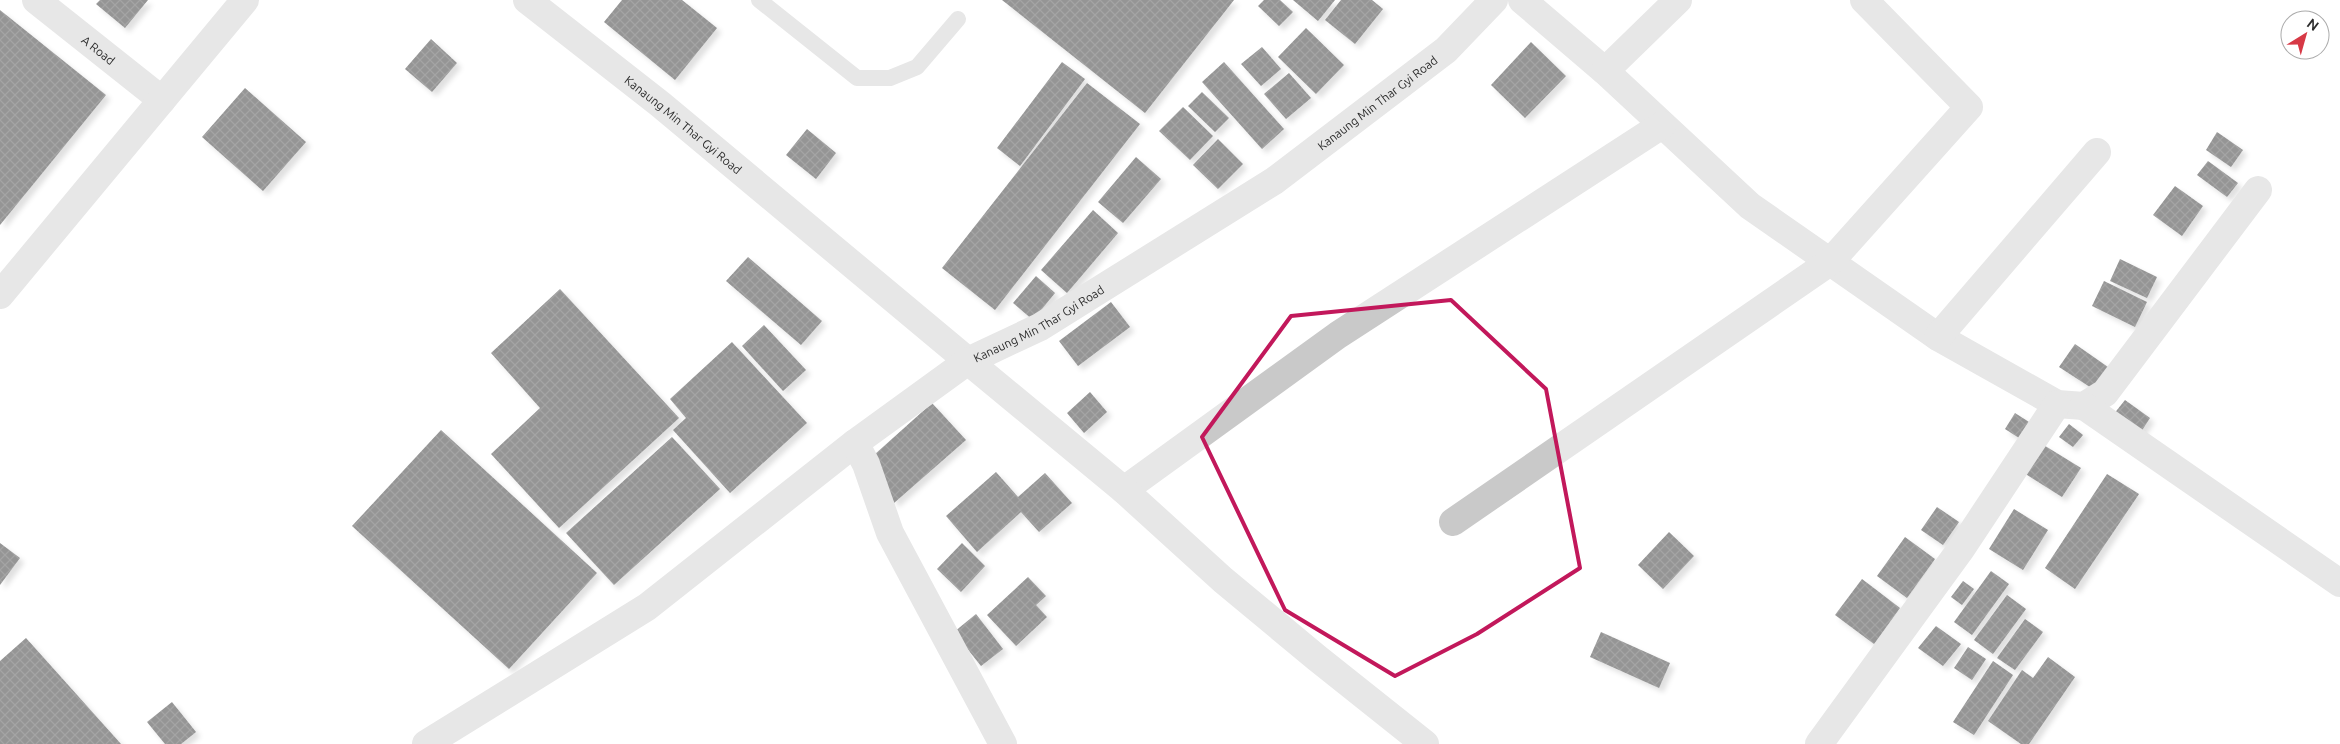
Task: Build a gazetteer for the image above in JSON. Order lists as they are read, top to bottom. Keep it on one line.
{"streets":{"street":["A Road","Kanaung Min Thar Gyi Road"]},"north":"top right"}
